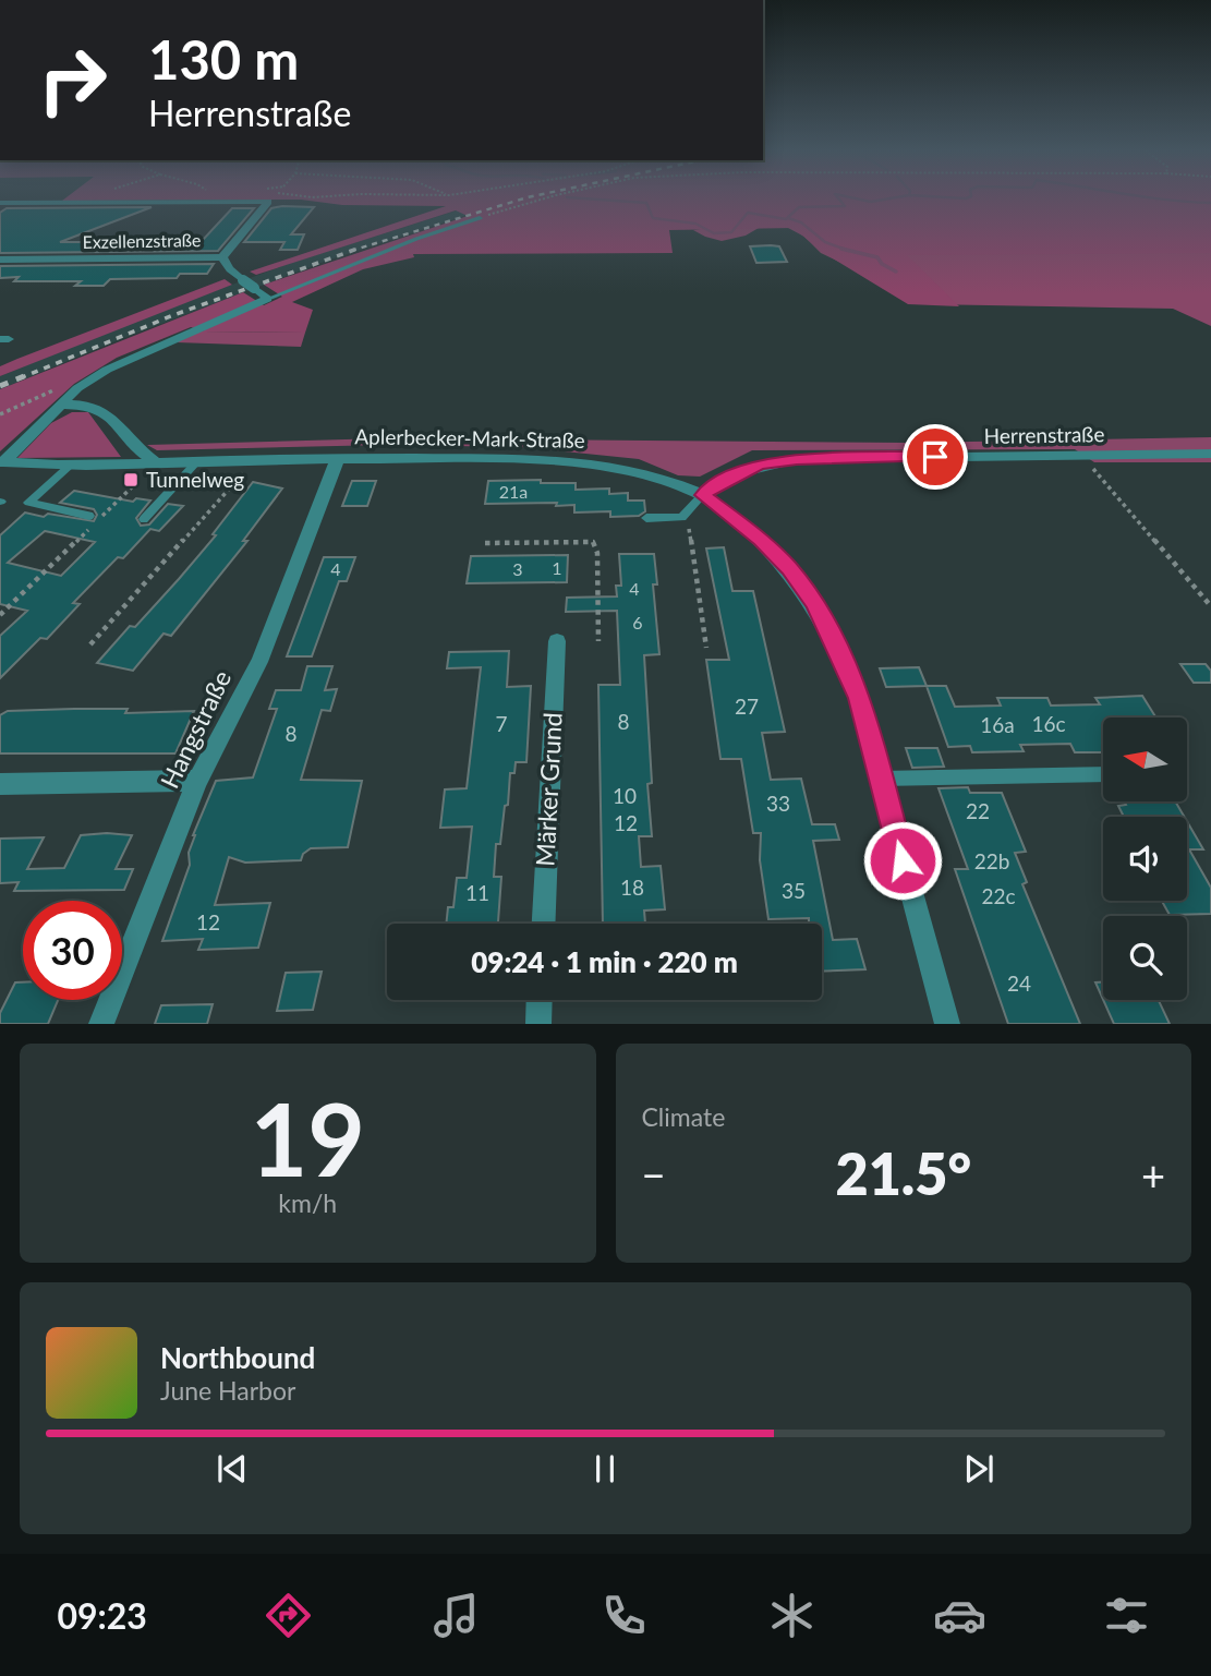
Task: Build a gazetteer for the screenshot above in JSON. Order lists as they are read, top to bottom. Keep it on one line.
{"streets":{"street":["Exzellenzstraße","Herrenstraße","Aplerbecker-Mark-Straße","Hangstraße","Märker Grund"]},"crossings":[["Herrenstraße","Aplerbecker-Mark-Straße"],["Aplerbecker-Mark-Straße","Hangstraße"]],"places":{"transit":["Tunnelweg"]},"house_numbers":["21a","1","4","3","4","6","27","8","7","16c","16a","8","10","33","22","12","22b","18","35","11","22c","12","24"],"north":"left","page":{"turn":["130 m","Herrenstraße"],"limit":"30","trip":"09:24 · 1 min · 220 m","tile":[["19","km/h"],"Climate"],"heat":["−","21.5°","+"],"song":["Northbound","June Harbor"],"tabs":"09:23"}}
